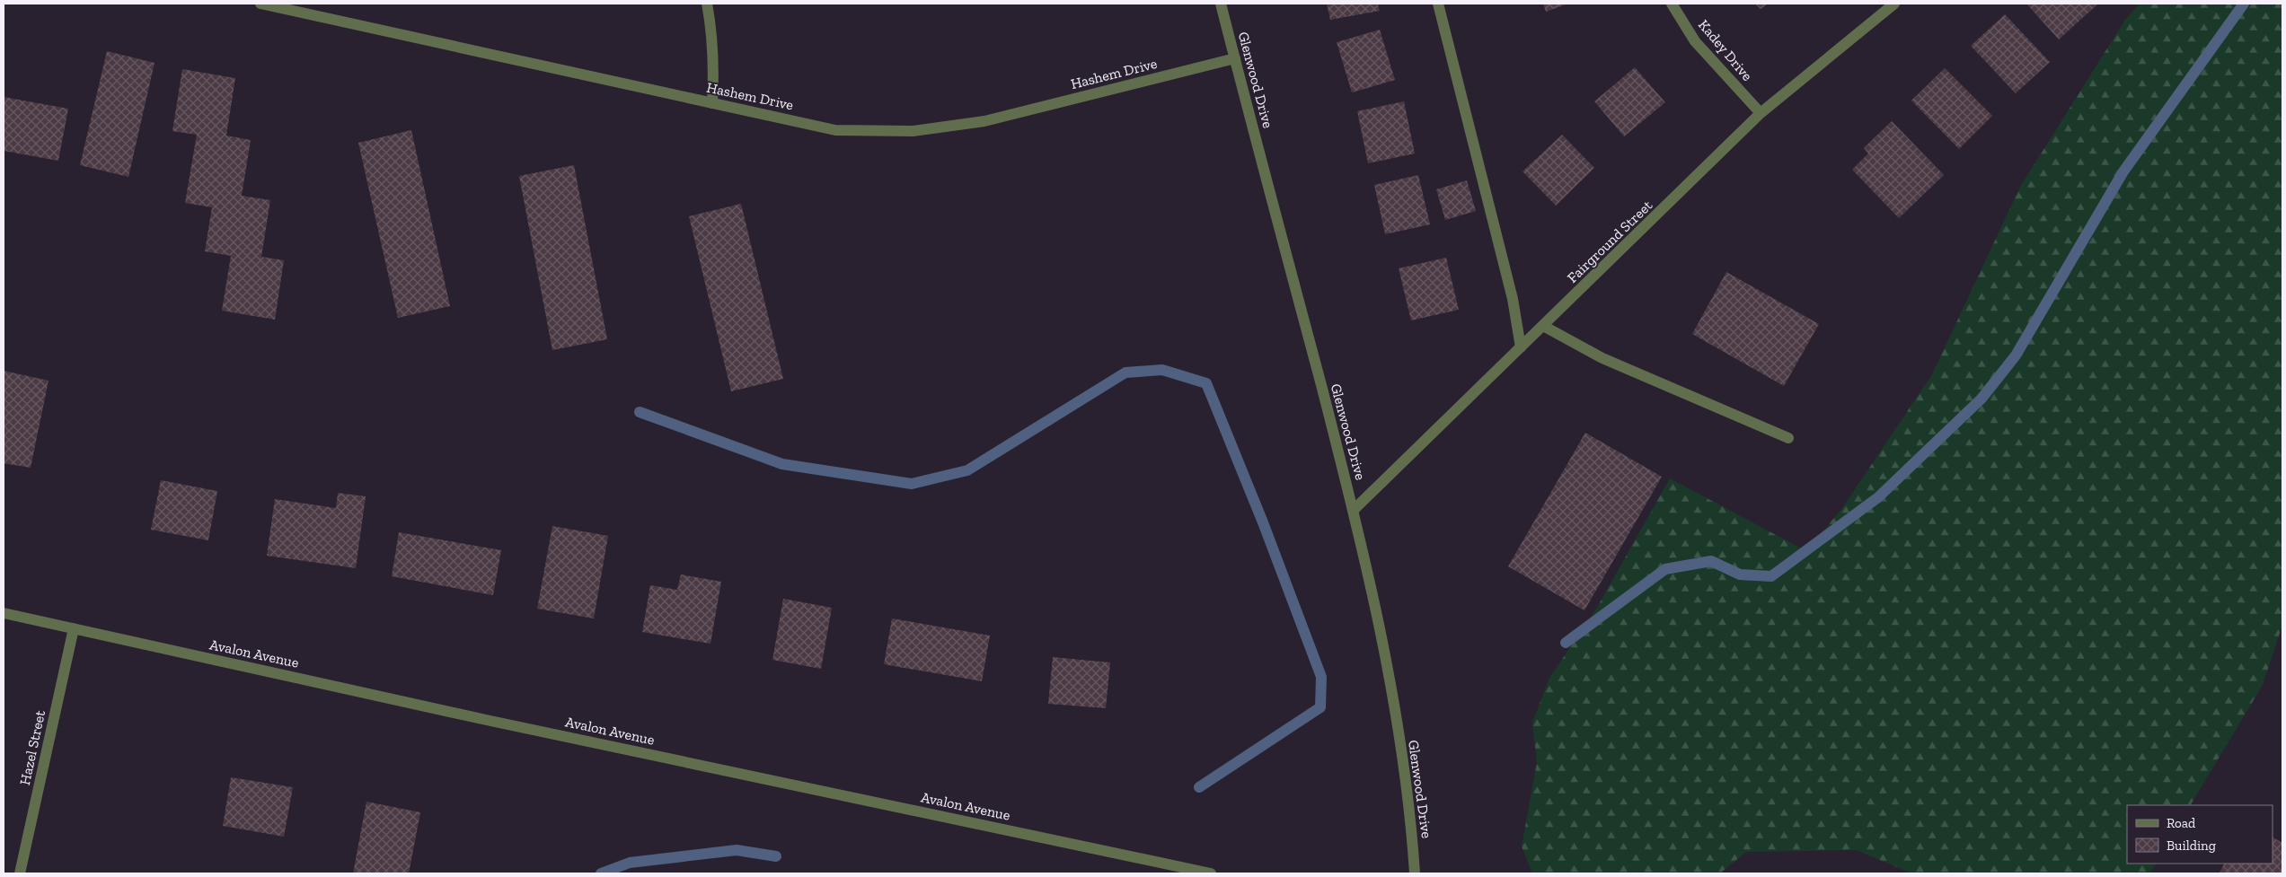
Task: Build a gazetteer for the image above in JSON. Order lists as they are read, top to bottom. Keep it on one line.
{"streets":{"street":["Kadey Drive","Hashem Drive","Glenwood Drive","Fairground Street","Avalon Avenue","Hazel Street"]},"crossings":[["Kadey Drive","Fairground Street"],["Hashem Drive","Glenwood Drive"],["Glenwood Drive","Fairground Street"],["Avalon Avenue","Hazel Street"]],"legend":["Road","Building"]}
